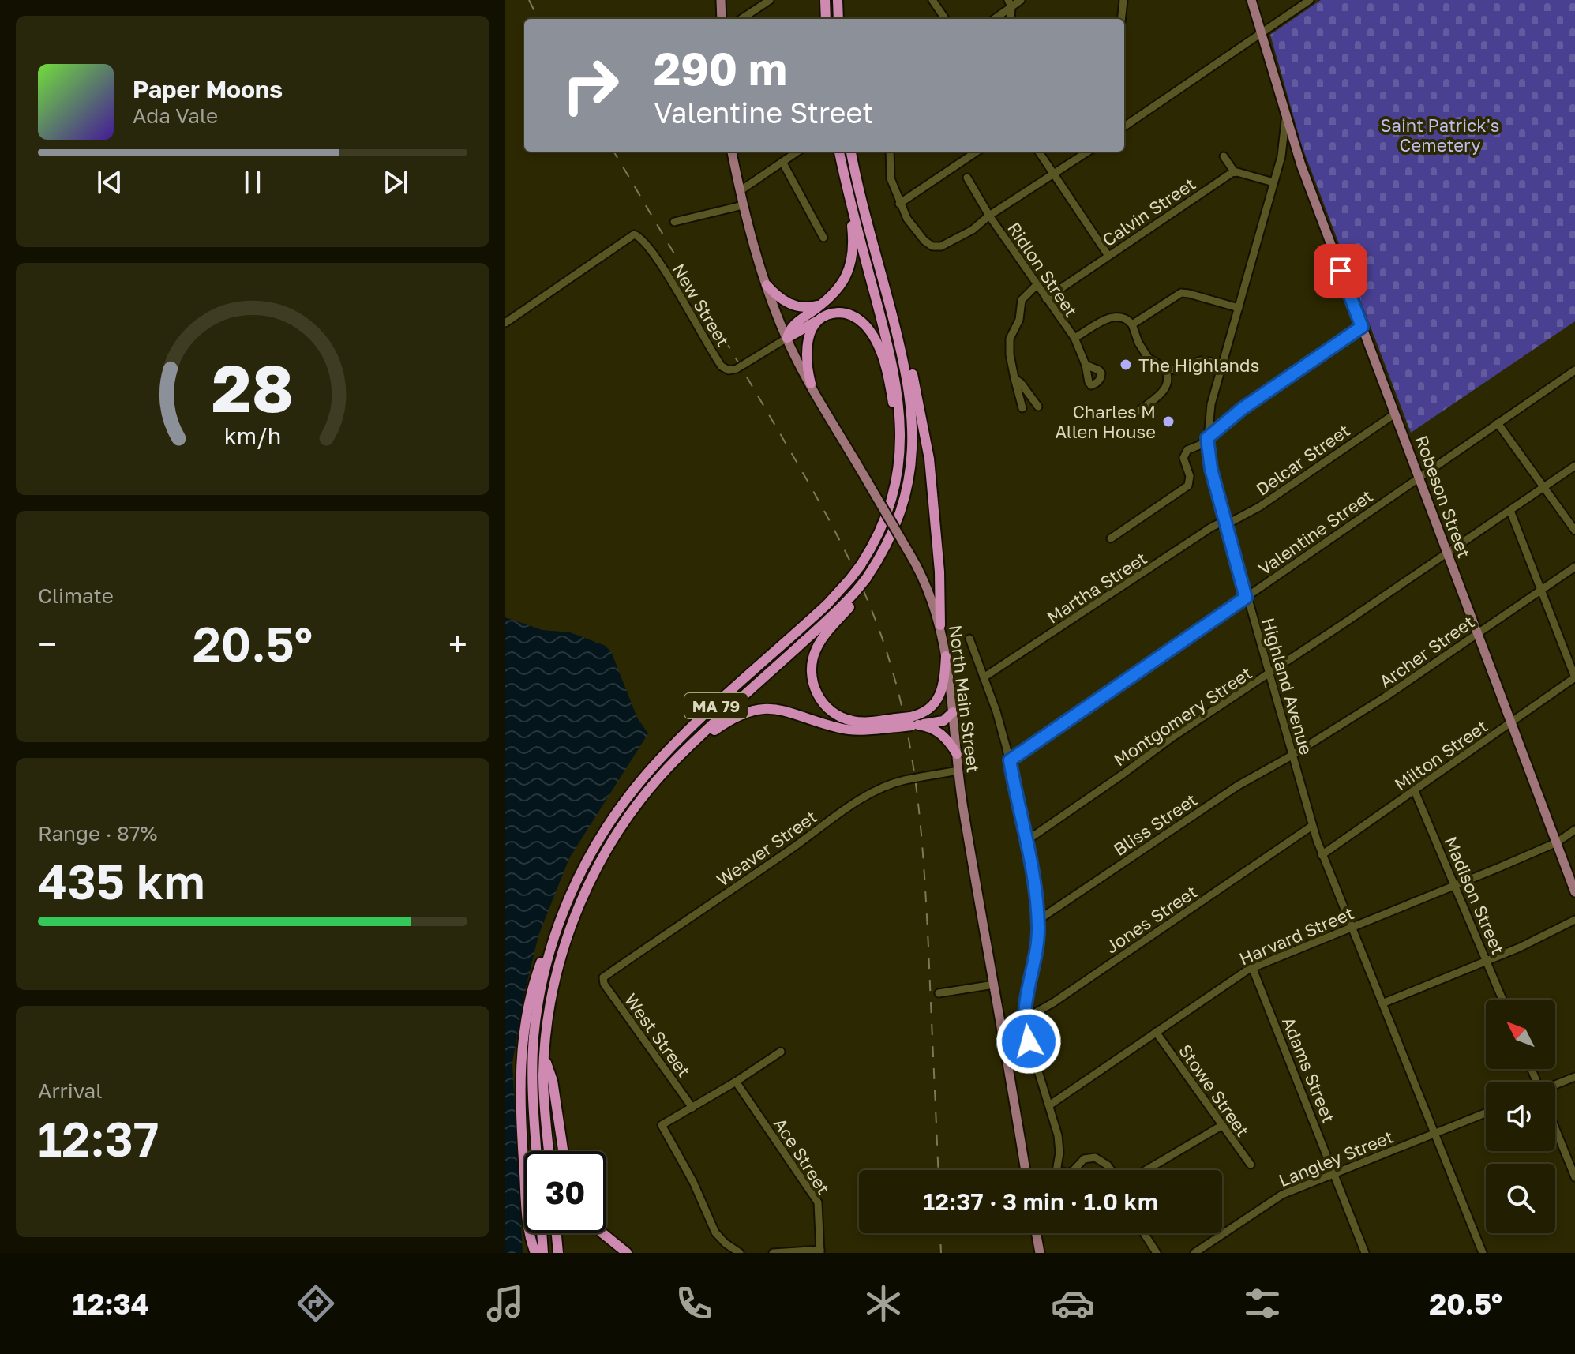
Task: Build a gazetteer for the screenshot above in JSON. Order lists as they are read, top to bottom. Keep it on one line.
{"streets":{"highway":["MA 79"],"main road":["Robeson Street","Highland Avenue","North Main Street"],"street":["Calvin Street","Ridlon Street","New Street","Delcar Street","Valentine Street","Martha Street","Archer Street","Montgomery Street","Milton Street","Bliss Street","Weaver Street","Madison Street","Jones Street","Harvard Street","West Street","Adams Street","Stowe Street","Ace Street","Langley Street"]},"crossings":[["Calvin Street","Ridlon Street"],["New Street","North Main Street"],["Delcar Street","Robeson Street"],["Delcar Street","Martha Street"],["Delcar Street","Highland Avenue"],["Robeson Street","Valentine Street"],["Robeson Street","Archer Street"],["Robeson Street","Highland Avenue"],["Robeson Street","Montgomery Street"],["Robeson Street","Milton Street"],["Robeson Street","Harvard Street"],["Valentine Street","Highland Avenue"],["Martha Street","Highland Avenue"],["Archer Street","Highland Avenue"],["Archer Street","Bliss Street"],["Highland Avenue","Montgomery Street"],["Highland Avenue","Milton Street"],["Highland Avenue","Bliss Street"],["Highland Avenue","Jones Street"],["Highland Avenue","Harvard Street"],["Highland Avenue","Langley Street"],["North Main Street","Weaver Street"],["North Main Street","Jones Street"],["Milton Street","Madison Street"],["Weaver Street","West Street"],["Madison Street","Harvard Street"],["Harvard Street","Adams Street"],["Harvard Street","Stowe Street"],["Adams Street","Langley Street"]],"parks":["Saint Patrick's Cemetery"],"places":["The Highlands","Charles M Allen House"],"north":"top left","page":{"turn":["290 m","Valentine Street"],"song":["Paper Moons","Ada Vale"],"tile":["Climate",["Range · 87%","435 km"],["Arrival","12:37"]],"heat":["−","20.5°","+"],"limit":"30","trip":"12:37 · 3 min · 1.0 km","tabs":["12:34","20.5°"],"gauge":["28","km/h"]}}
